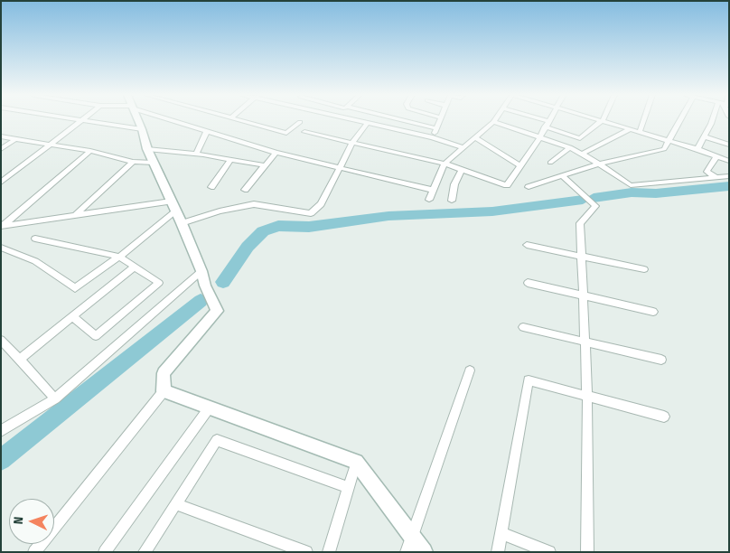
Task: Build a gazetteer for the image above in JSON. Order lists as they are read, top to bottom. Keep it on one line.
{"north":"left"}
